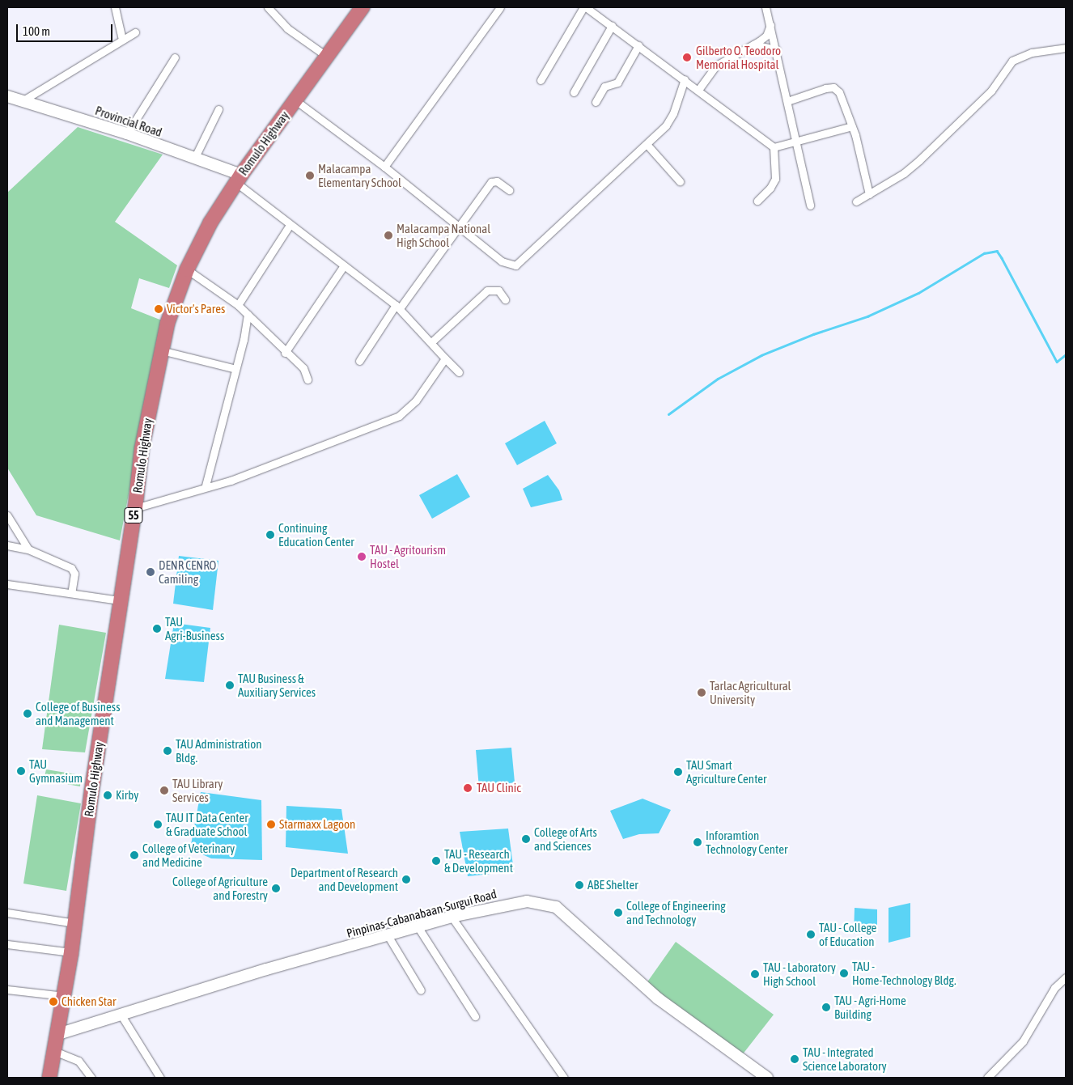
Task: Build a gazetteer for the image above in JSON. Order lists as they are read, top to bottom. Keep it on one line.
{"streets":{"highway":["Romulo Highway","55"],"street":["Provincial Road","Pinpinas-Cabanabaan-Surgui Road"]},"crossings":[["Provincial Road","Romulo Highway"],["Romulo Highway","Pinpinas-Cabanabaan-Surgui Road"]],"places":["Gilberto O. Teodoro Memorial Hospital","Malacampa Elementary School","Malacampa National High School","Victor's Pares","Continuing Education Center","TAU - Agritourism Hostel","DENR CENRO Camiling","TAU Agri-Business","TAU Business & Auxiliary Services","Tarlac Agricultural University","College of Business and Management","TAU Administration Bldg.","TAU Gymnasium","TAU Smart Agriculture Center","TAU Clinic","TAU Library Services","Kirby","TAU IT Data Center & Graduate School","Starmaxx Lagoon","College of Arts and Sciences","Inforamtion Technology Center","College of Veterinary and Medicine","TAU - Research & Development","Department of Research and Development","ABE Shelter","College of Agriculture and Forestry","College of Engineering and Technology","TAU - College of Education","TAU - Home-Technology Bldg.","TAU - Laboratory High School","Chicken Star","TAU - Agri-Home Building","TAU - Integrated Science Laboratory"],"scale_bar":"100 m"}
